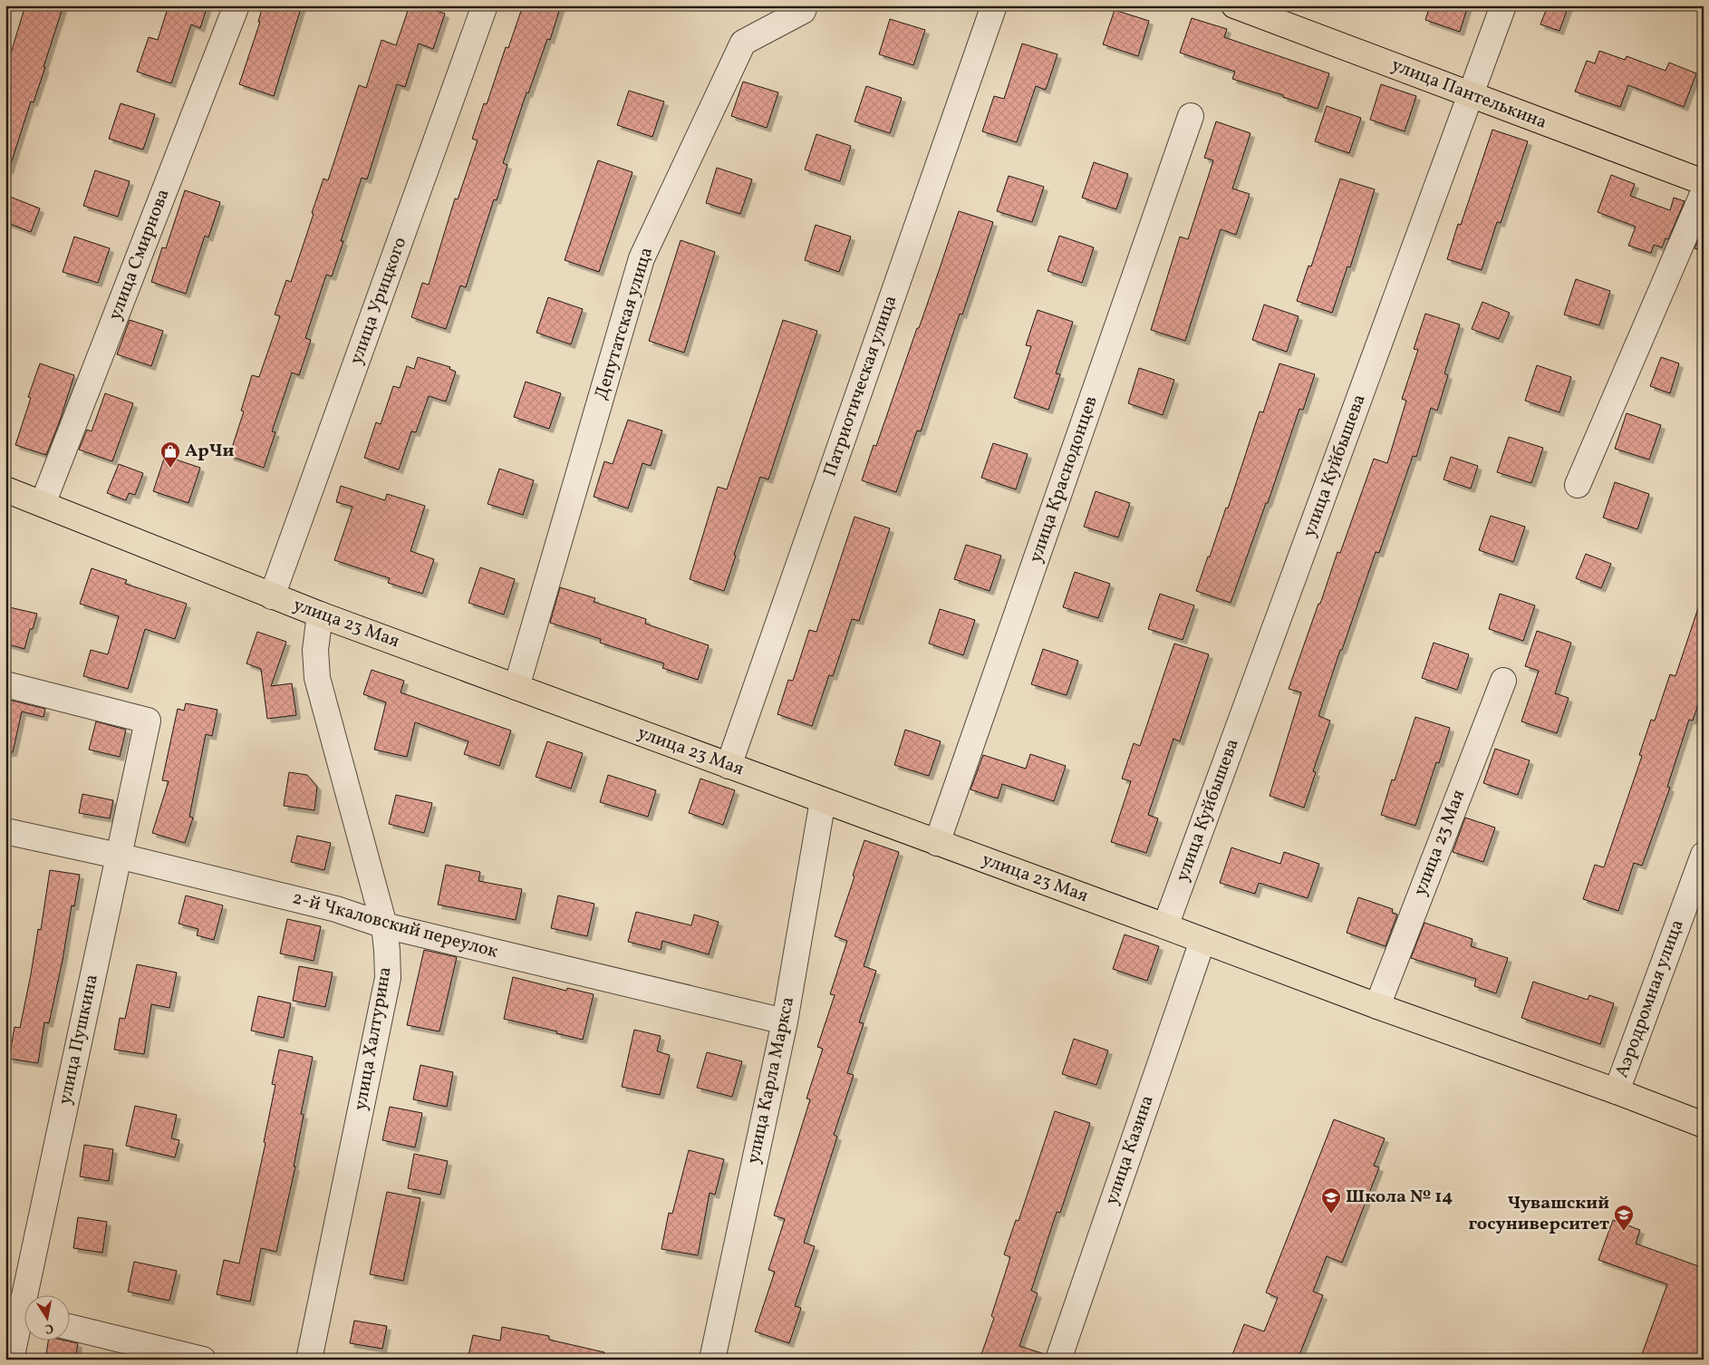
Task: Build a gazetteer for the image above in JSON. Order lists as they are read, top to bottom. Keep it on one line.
{"streets":{"main road":["улица Пантелькина","улица 23 Мая"],"street":["улица Смирнова","улица Урицкого","Депутатская улица","Патриотическая улица","улица Куйбышева","улица Краснодонцев","2-й Чкаловский переулок","Аэродромная улица","улица Халтурина","улица Пушкина","улица Карла Маркса","улица Казина"]},"crossings":[["улица Пантелькина","улица Куйбышева"],["улица Смирнова","улица 23 Мая"],["улица Урицкого","улица 23 Мая"],["Депутатская улица","улица 23 Мая"],["Патриотическая улица","улица 23 Мая"],["улица Куйбышева","улица 23 Мая"],["улица Краснодонцев","улица 23 Мая"],["улица 23 Мая","Аэродромная улица"],["улица 23 Мая","улица Халтурина"],["улица 23 Мая","улица Карла Маркса"],["улица 23 Мая","улица Казина"],["2-й Чкаловский переулок","улица Халтурина"],["2-й Чкаловский переулок","улица Пушкина"],["2-й Чкаловский переулок","улица Карла Маркса"]],"places":{"shop":["АрЧи"],"school or university":["Школа № 14","Чувашский госуниверситет"]},"north":"bottom"}
